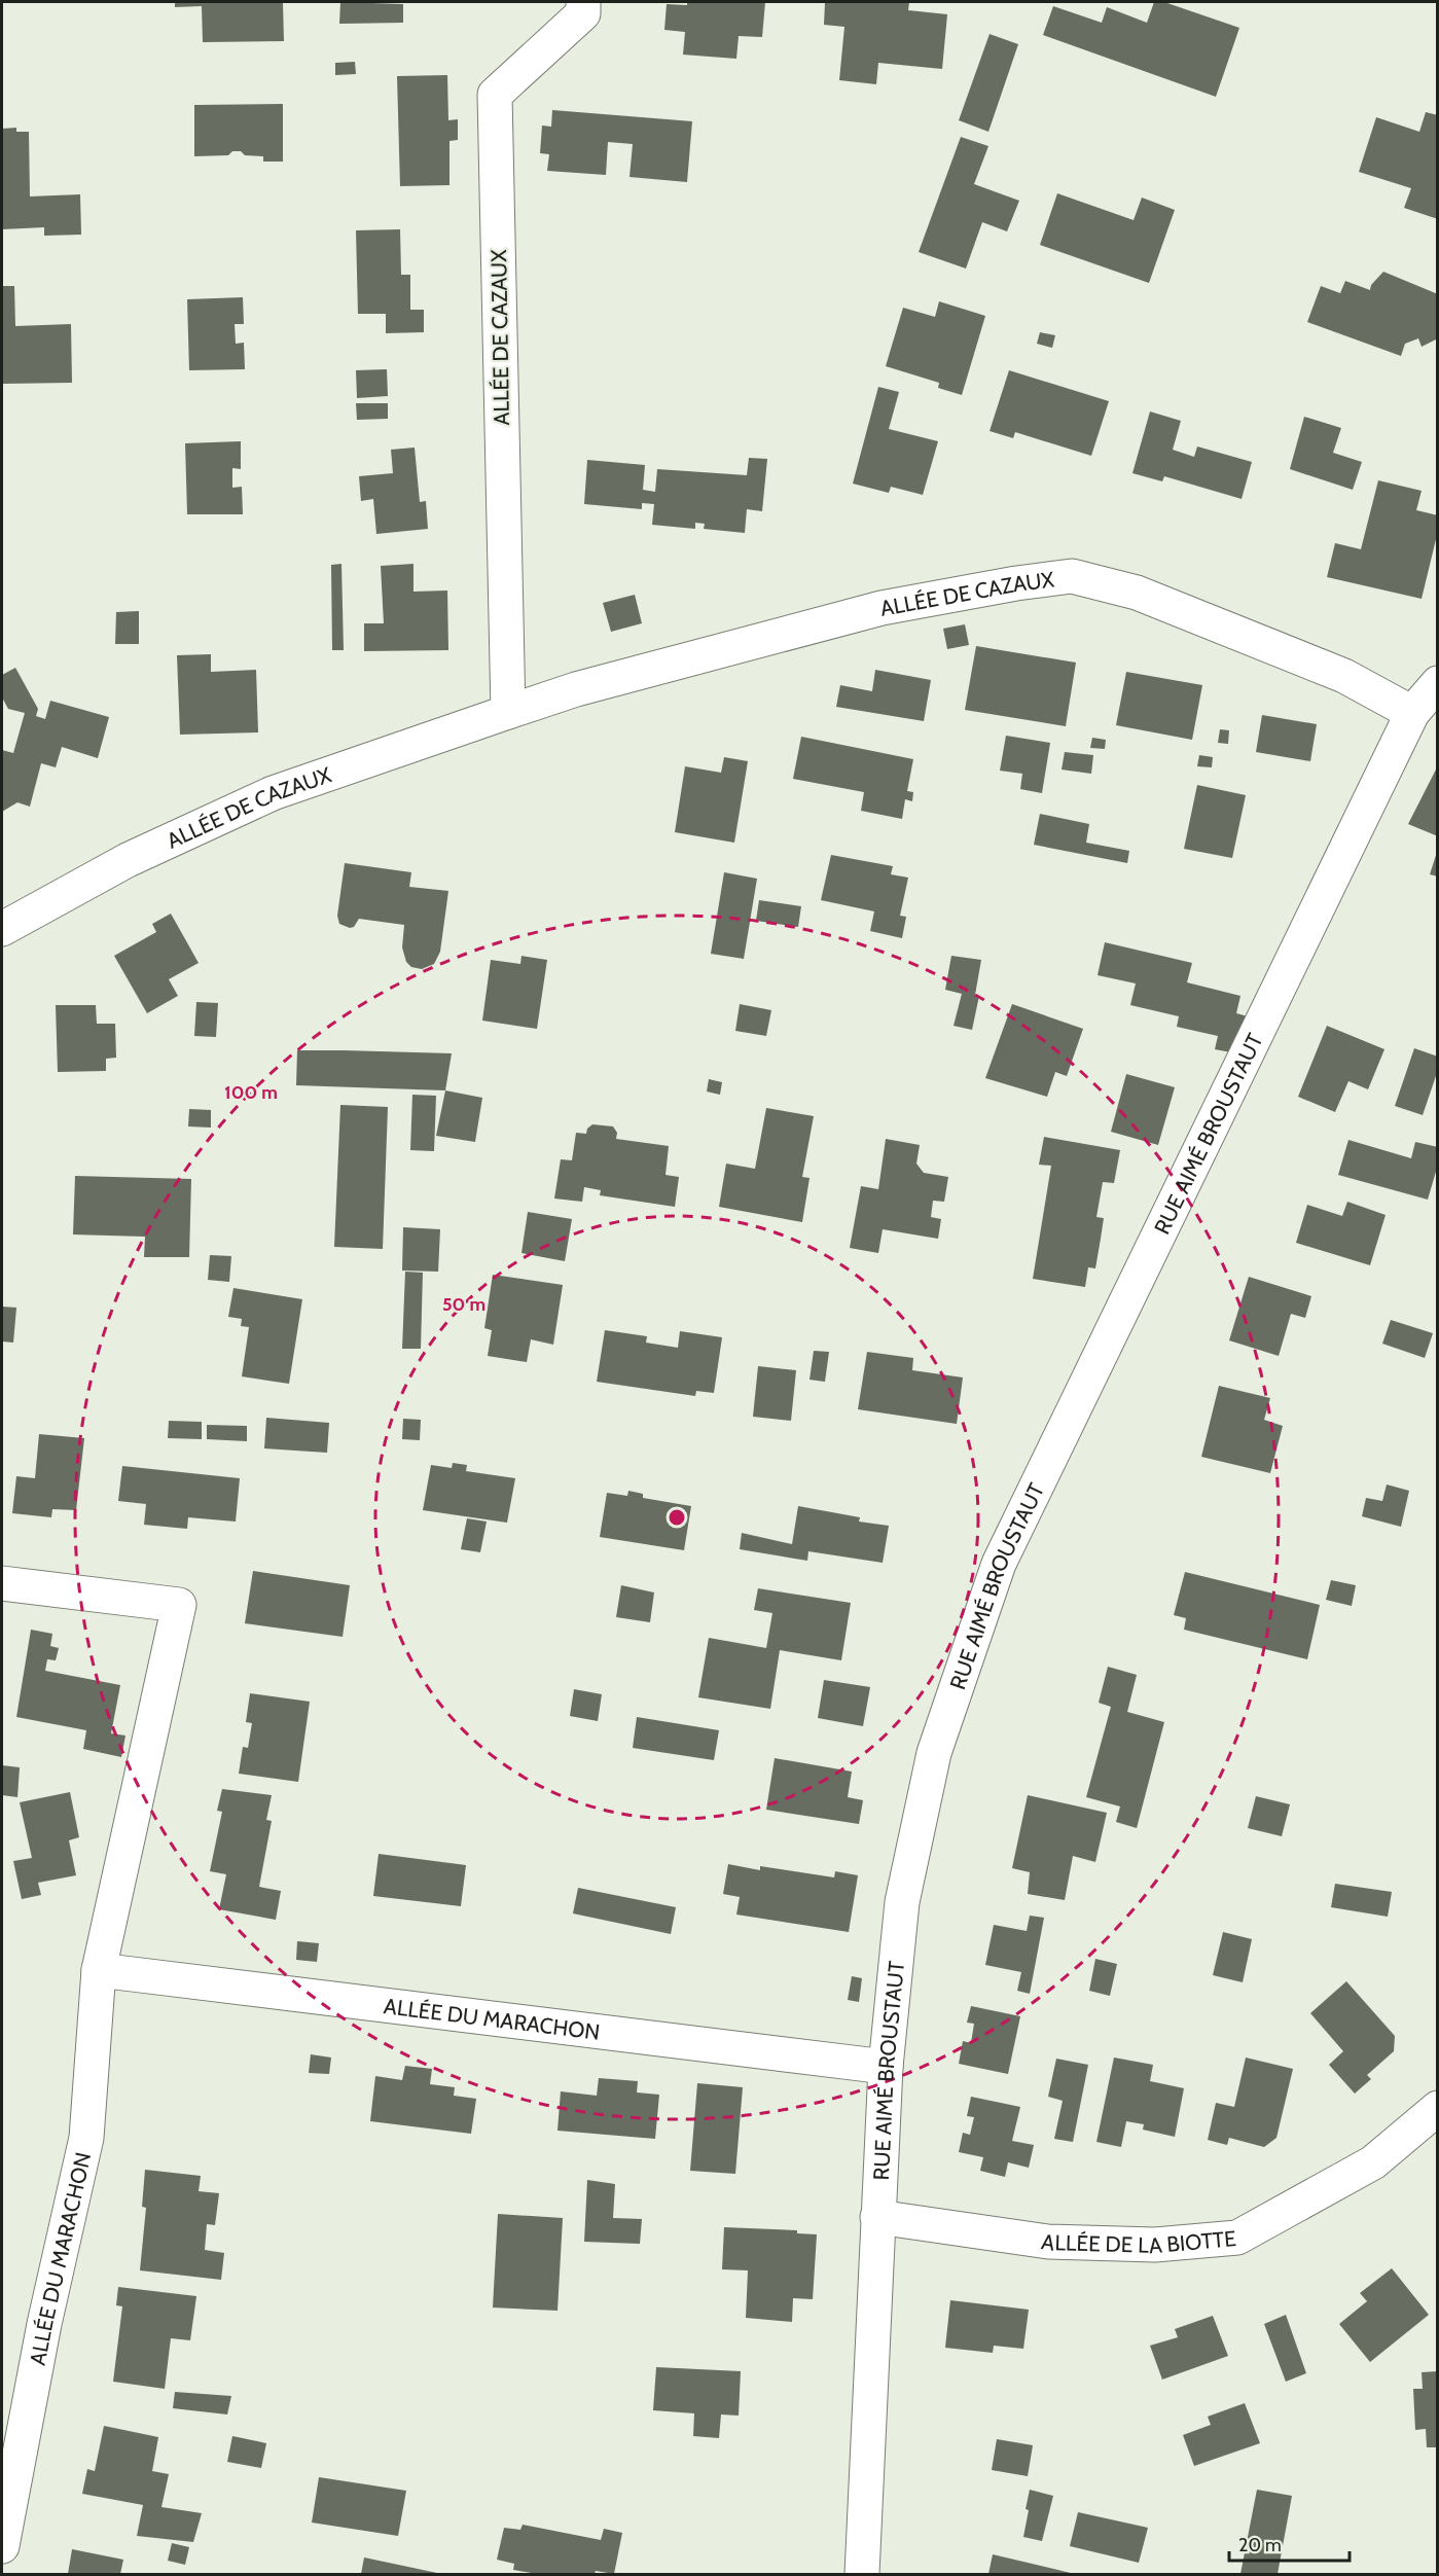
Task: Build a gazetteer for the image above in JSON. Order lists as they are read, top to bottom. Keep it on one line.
{"streets":{"street":["ALLÉE DE CAZAUX","RUE AIMÉ BROUSTAUT","ALLÉE DU MARACHON","ALLÉE DE LA BIOTTE"]},"crossings":[["ALLÉE DE CAZAUX","RUE AIMÉ BROUSTAUT"],["RUE AIMÉ BROUSTAUT","ALLÉE DU MARACHON"],["RUE AIMÉ BROUSTAUT","ALLÉE DE LA BIOTTE"]],"scale_bar":"20 m","rings":["100 m","50 m"]}
